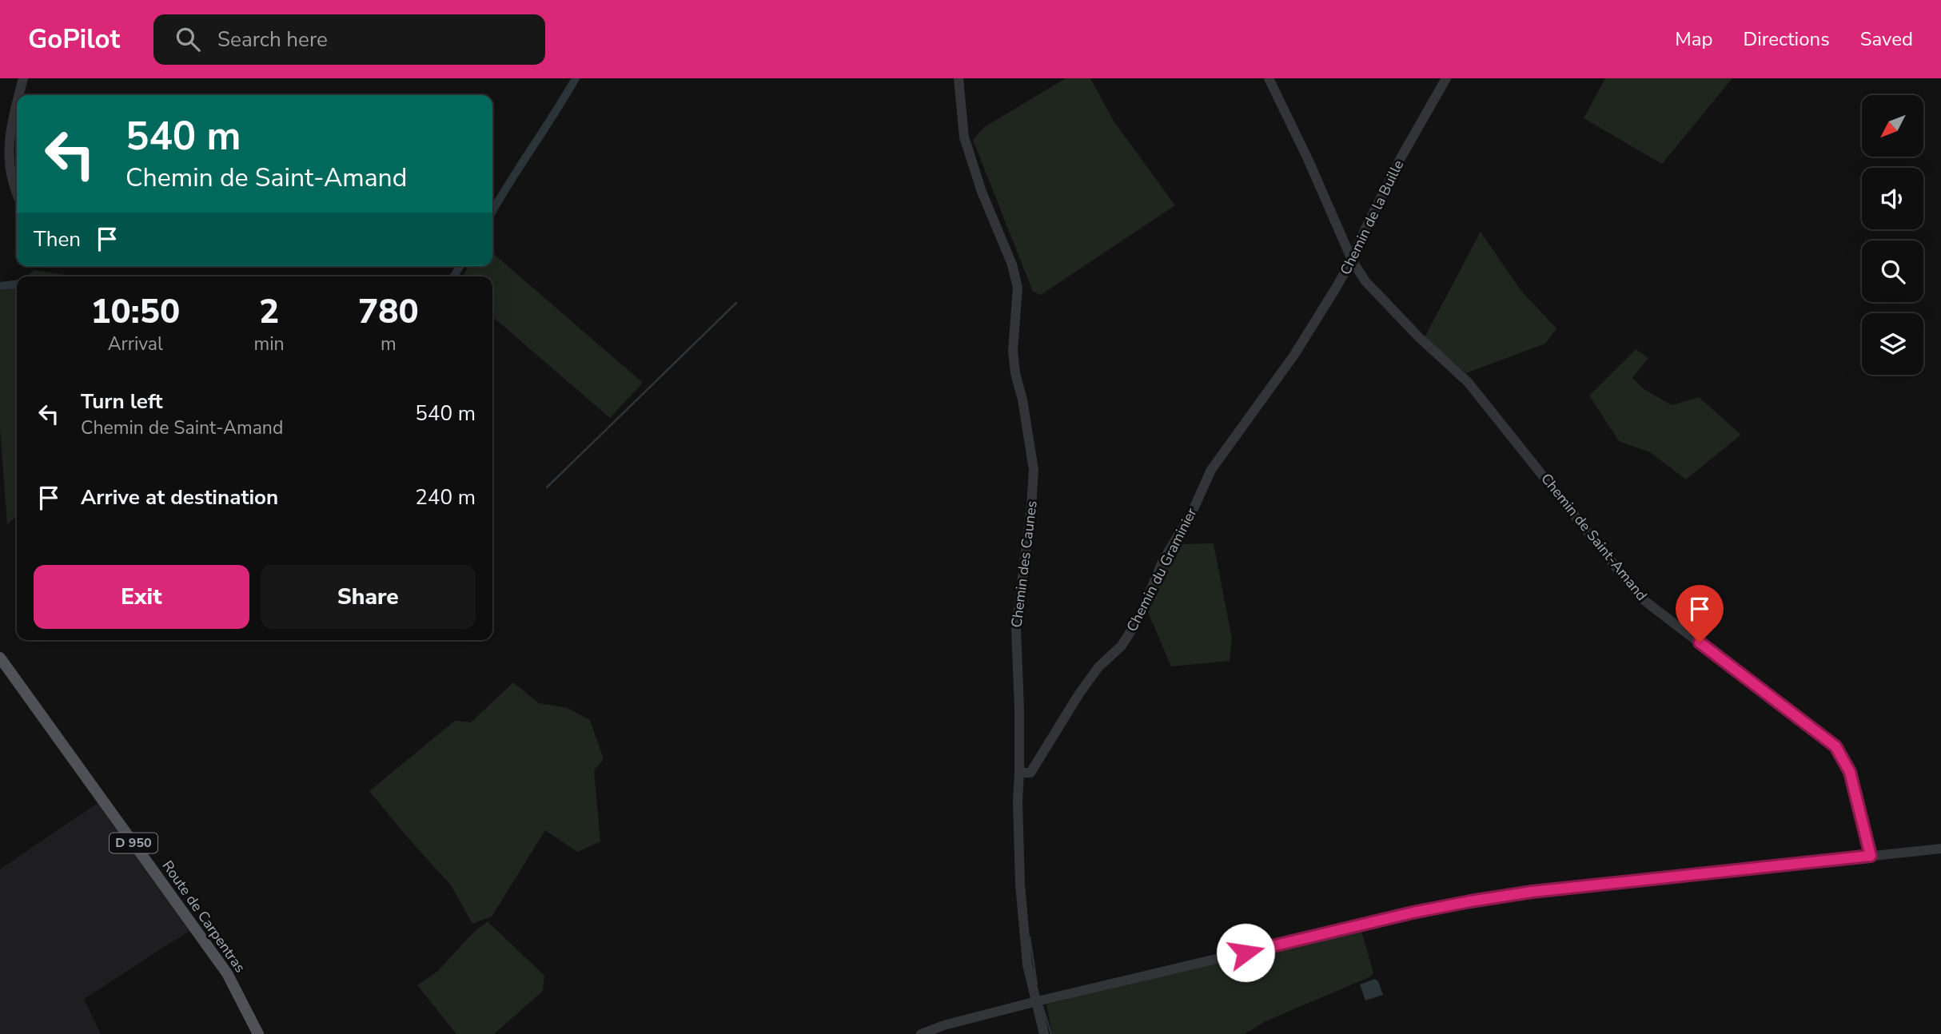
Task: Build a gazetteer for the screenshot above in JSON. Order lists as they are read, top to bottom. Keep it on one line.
{"streets":{"main road":["D 950","Route de Carpentras"],"street":["Chemin de la Buille","Chemin de Saint-Amand","Chemin des Caunes","Chemin du Graminier"]},"crossings":[["Chemin de la Buille","Chemin de Saint-Amand"],["Chemin de la Buille","Chemin du Graminier"],["Chemin des Caunes","Chemin du Graminier"]],"north":"bottom left","page":{"header":"GoPilot","search":"Search here","nav":["Map","Directions","Saved"],"turn":["540 m","Chemin de Saint-Amand"],"then":"Then","eta":["10:50","Arrival","2","min","780","m"],"list":[{"name":"Turn left","note":"Chemin de Saint-Amand","value":"540 m"},{"name":"Arrive at destination","value":"240 m"}],"buttons":["Exit","Share"]}}
